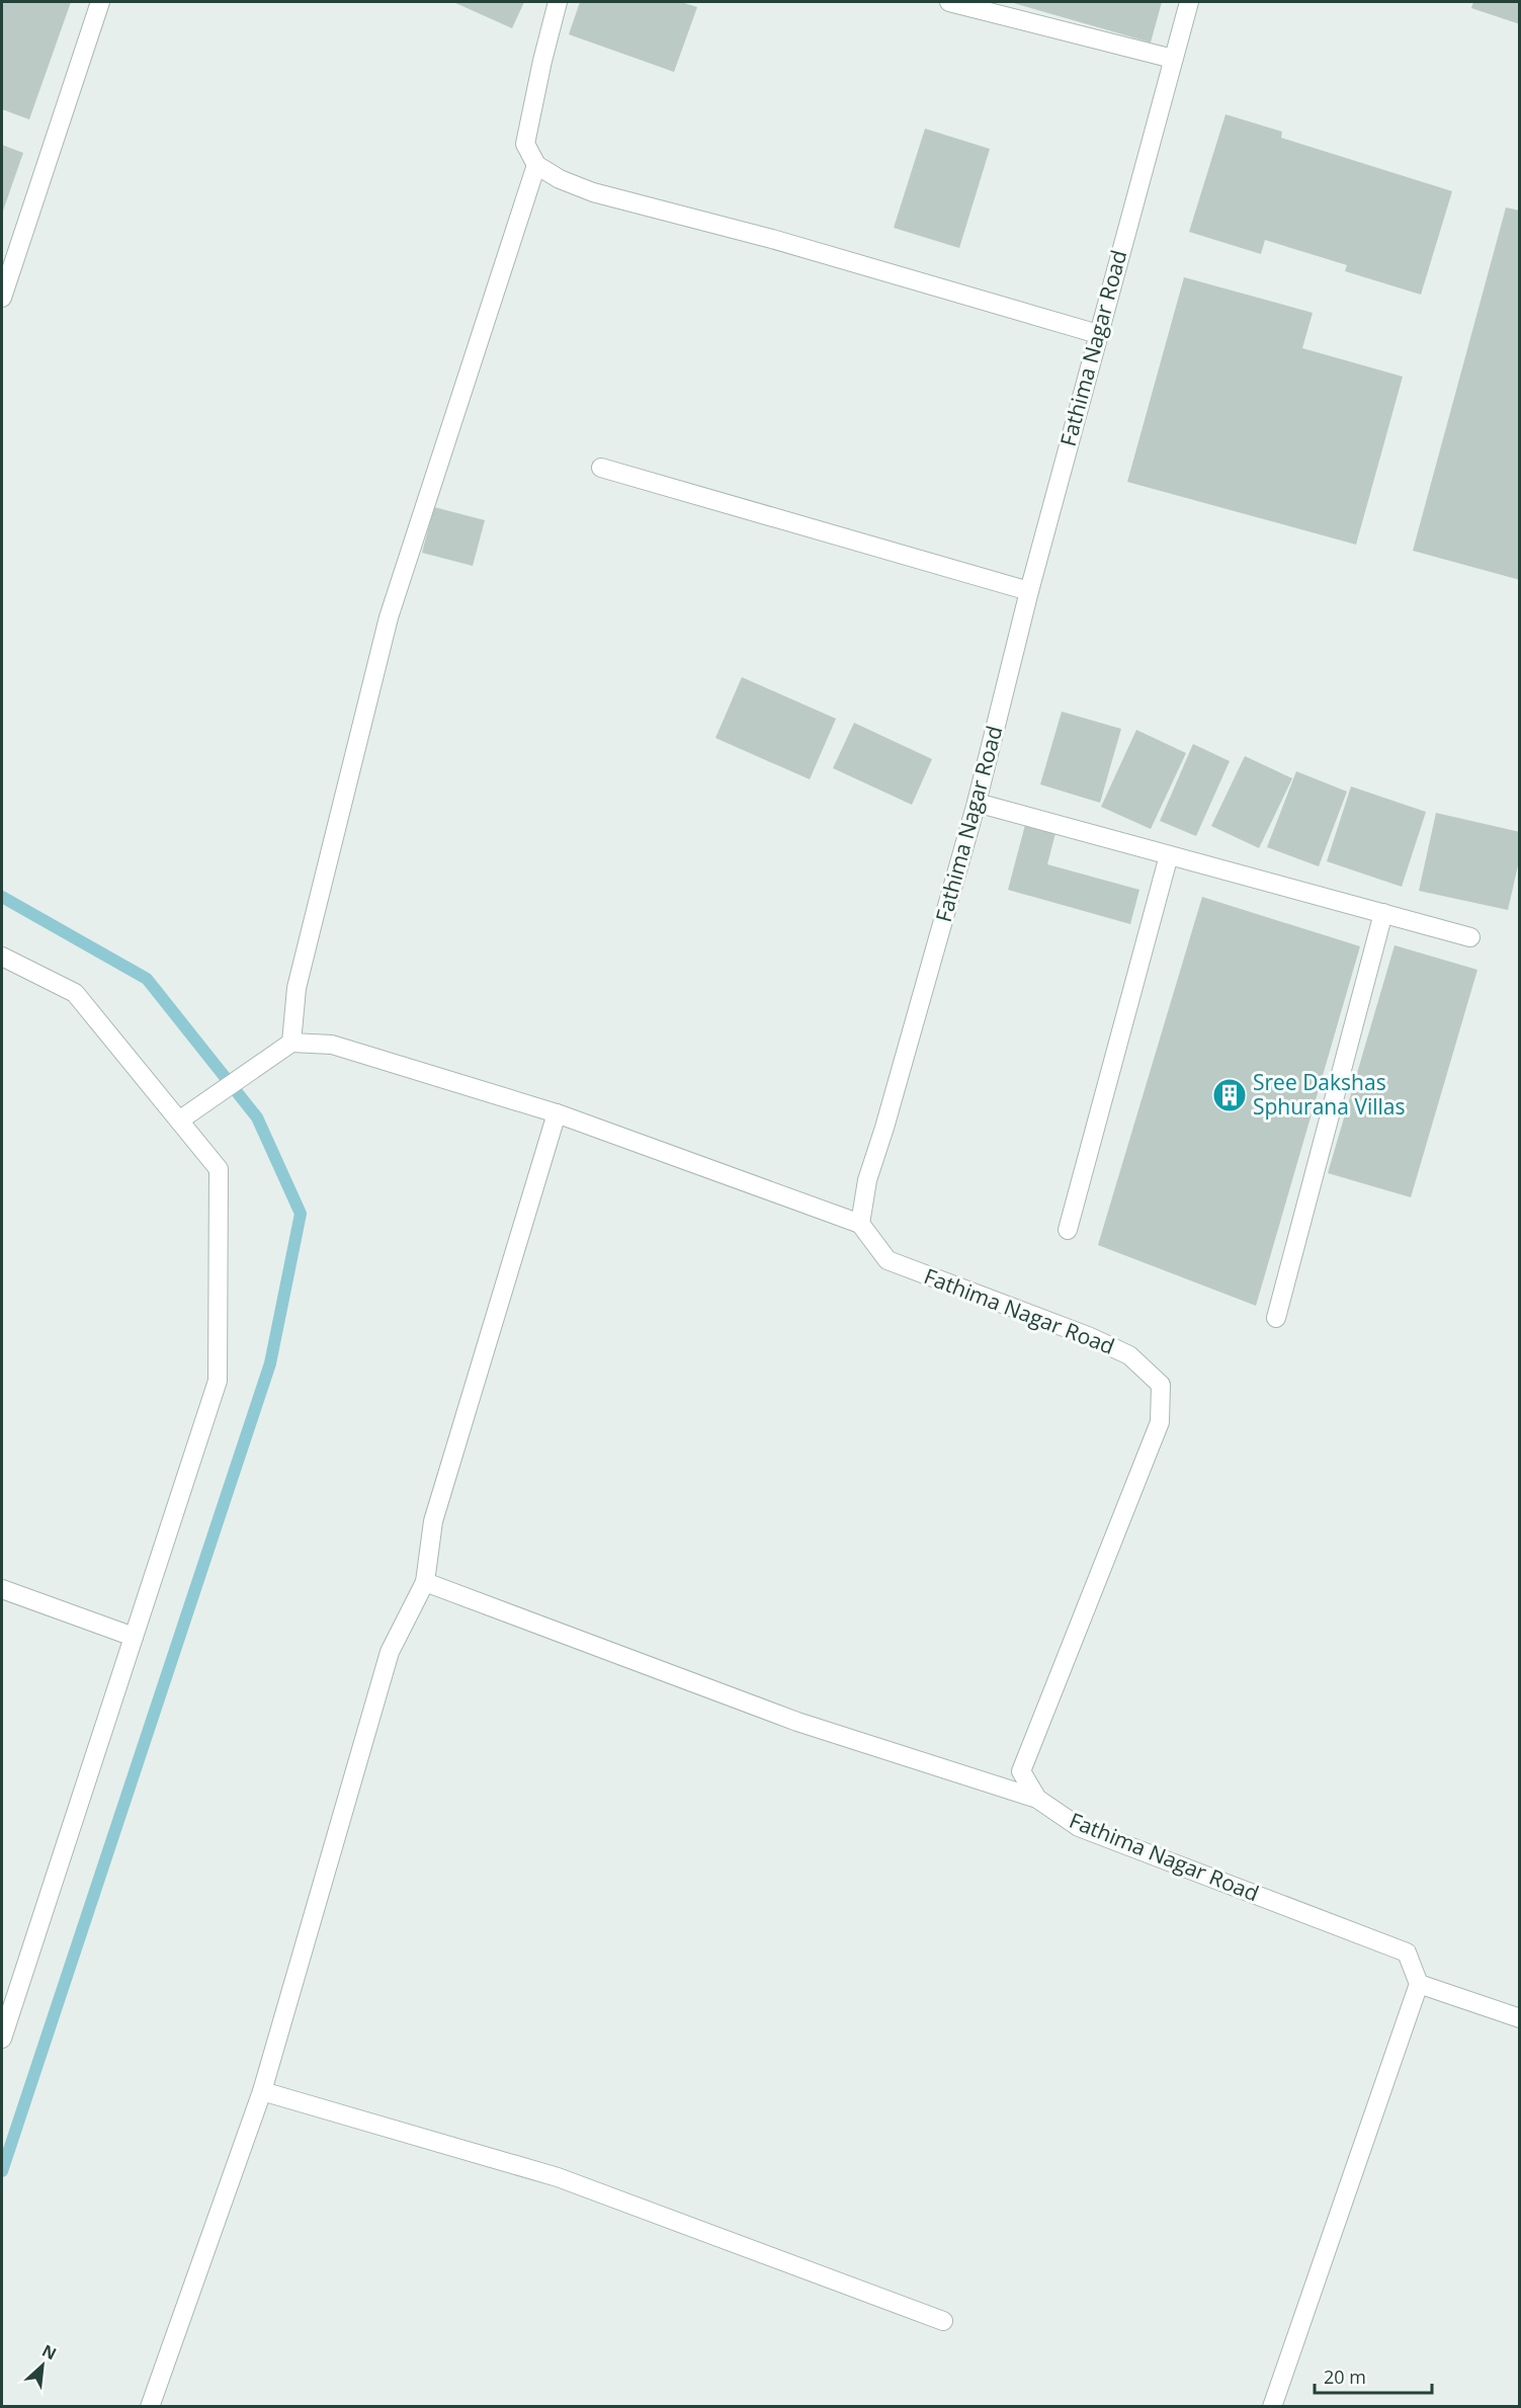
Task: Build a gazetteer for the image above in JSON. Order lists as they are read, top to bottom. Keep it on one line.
{"streets":{"street":["Fathima Nagar Road"]},"places":{"building":["Sree Dakshas Sphurana Villas"]},"scale_bar":"20 m","north":"top right"}
